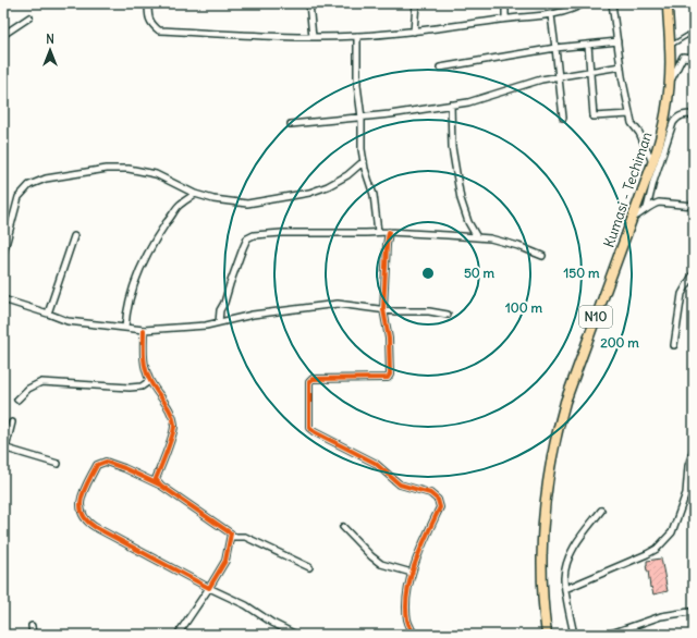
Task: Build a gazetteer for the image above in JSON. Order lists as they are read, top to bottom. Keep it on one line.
{"streets":{"highway":["Kumasi - Techiman","N10"]},"north":"top","rings":["50 m","150 m","100 m","200 m"]}
